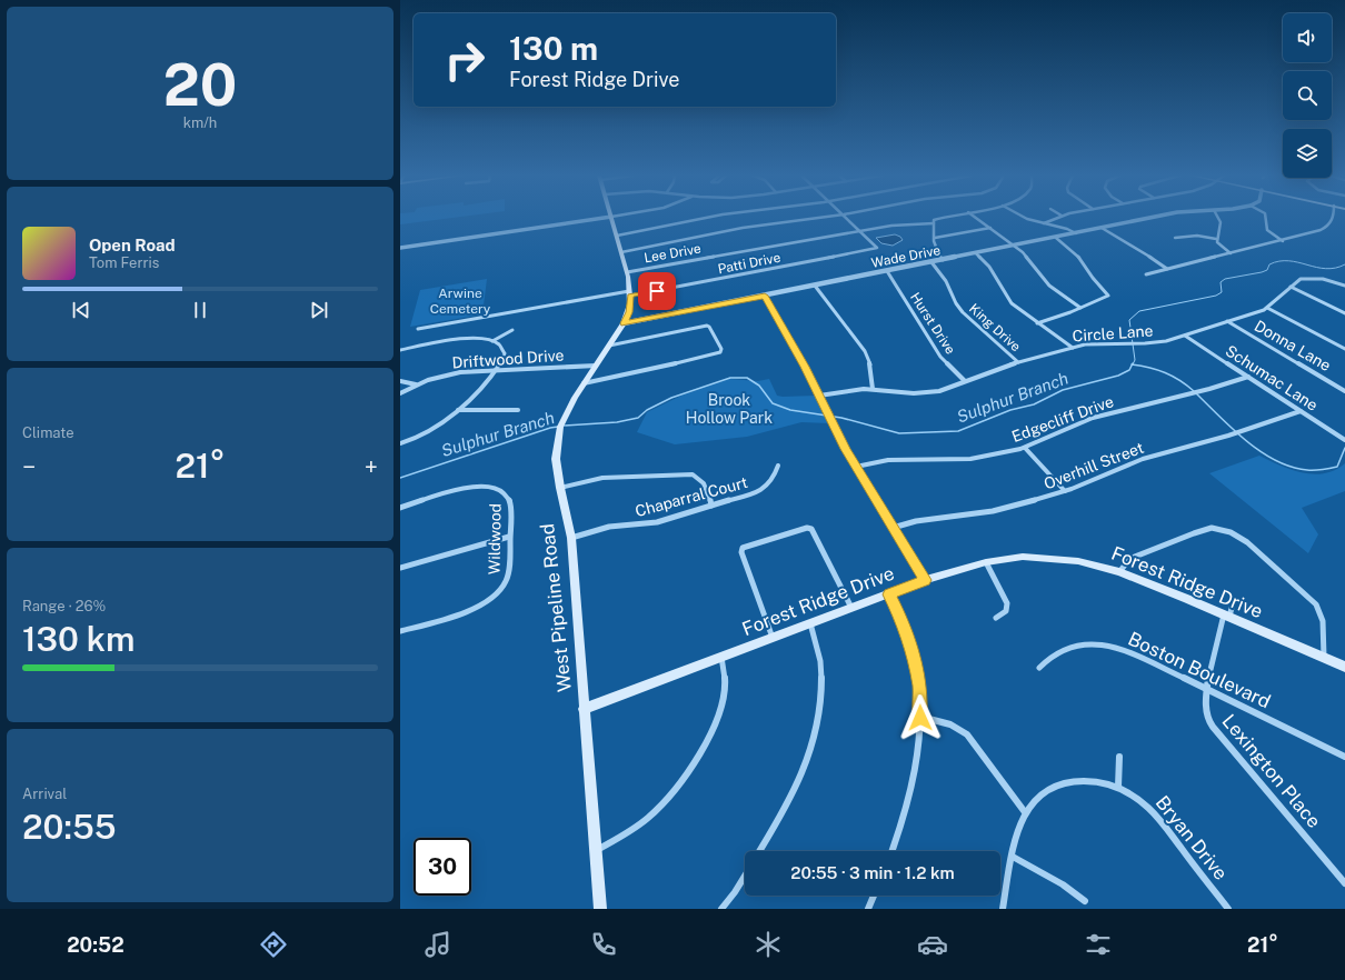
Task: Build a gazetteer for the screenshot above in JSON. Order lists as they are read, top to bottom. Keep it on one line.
{"streets":{"main road":["Forest Ridge Drive","West Pipeline Road"],"street":["Lee Drive","Wade Drive","Patti Drive","Hurst Drive","King Drive","Circle Lane","Donna Lane","Driftwood Drive","Schumac Lane","Edgecliff Drive","Overhill Street","Chaparral Court","Wildwood","Boston Boulevard","Lexington Place","Bryan Drive"]},"crossings":[["Lee Drive","Patti Drive"],["Lee Drive","West Pipeline Road"],["Wade Drive","Hurst Drive"],["Wade Drive","King Drive"],["Wade Drive","West Pipeline Road"],["Patti Drive","West Pipeline Road"],["Hurst Drive","Circle Lane"],["King Drive","Circle Lane"],["Circle Lane","Donna Lane"],["Circle Lane","Schumac Lane"],["Driftwood Drive","West Pipeline Road"],["Schumac Lane","Edgecliff Drive"],["Schumac Lane","Overhill Street"],["Chaparral Court","West Pipeline Road"],["Forest Ridge Drive","West Pipeline Road"],["Forest Ridge Drive","Lexington Place"],["Boston Boulevard","Lexington Place"]],"water":["Sulphur Branch"],"parks":["Arwine Cemetery","Brook Hollow Park"],"page":{"tile":[["20","km/h"],"Climate",["Range · 26%","130 km"],["Arrival","20:55"]],"turn":["130 m","Forest Ridge Drive"],"song":["Open Road","Tom Ferris"],"heat":["−","21°","+"],"limit":"30","trip":"20:55 · 3 min · 1.2 km","tabs":["20:52","21°"]}}
